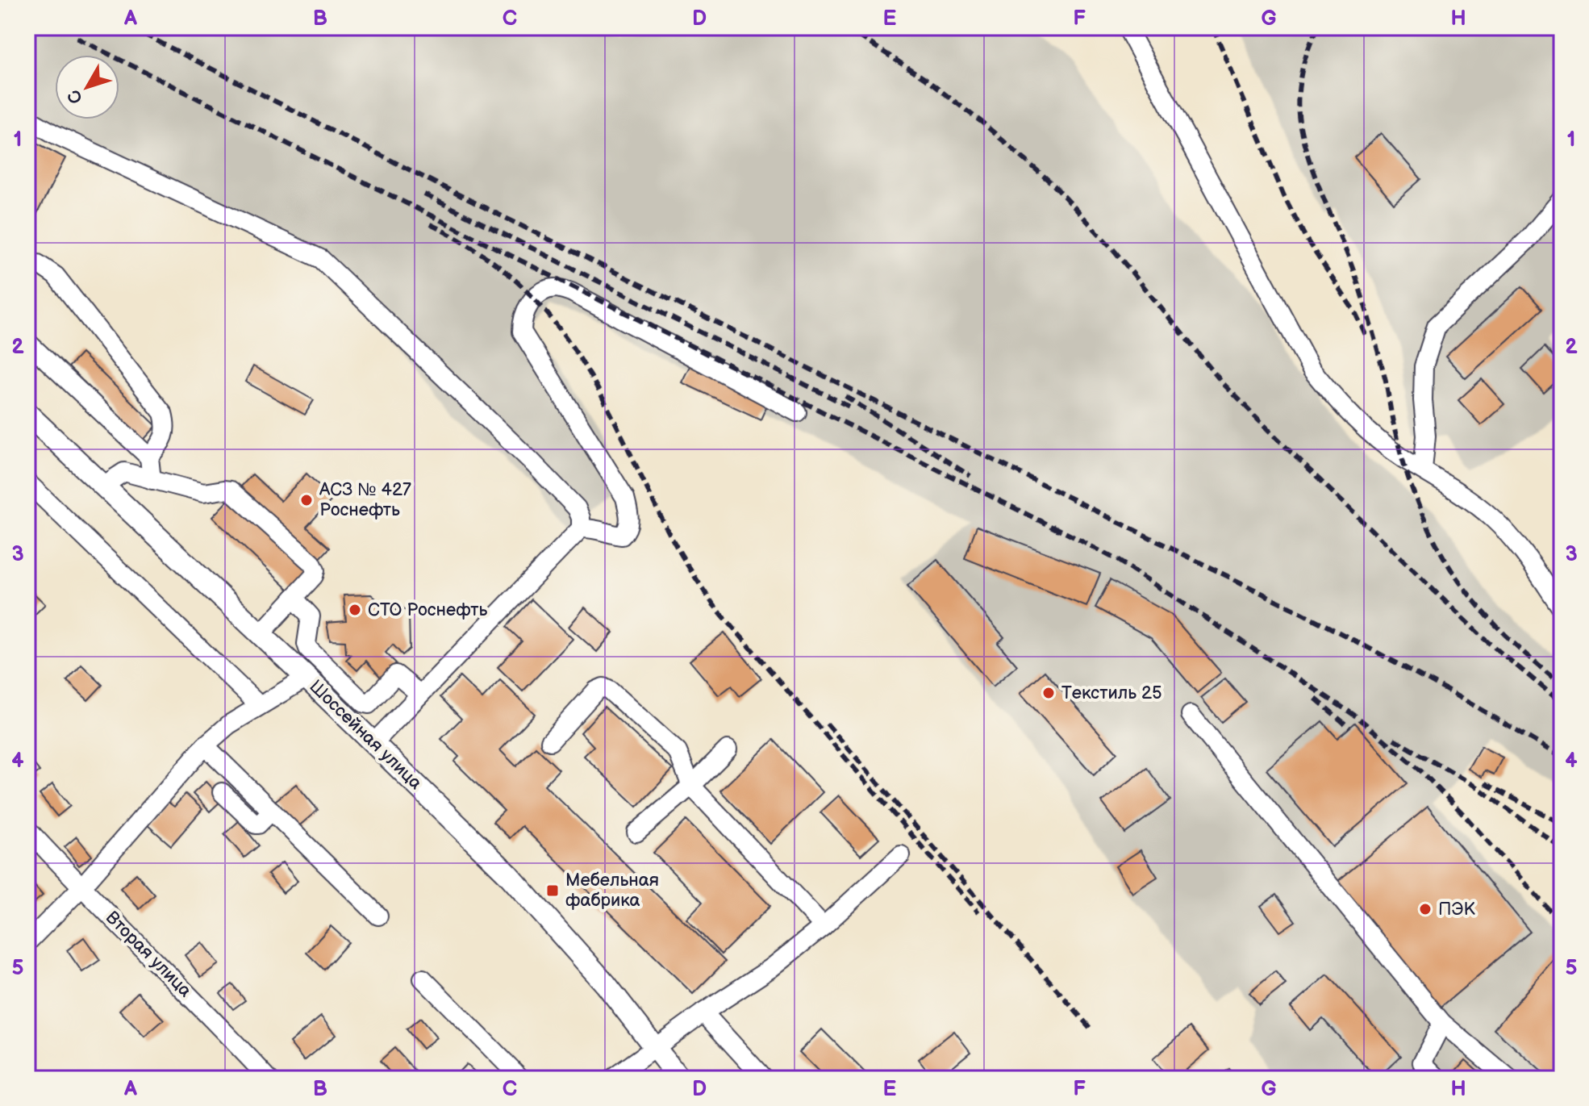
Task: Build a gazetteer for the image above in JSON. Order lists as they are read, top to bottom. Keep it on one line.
{"streets":{"main road":["Шоссейная улица"],"street":["Вторая улица"]},"places":{"other":["АСЗ № 427 Роснефть","СТО Роснефть","Текстиль 25","ПЭК"],"transit":["Мебельная фабрика"]},"north":"bottom left","grid":{"columns":["A","B","C","D","E","F","G","H"],"rows":["1","2","3","4","5"]}}
